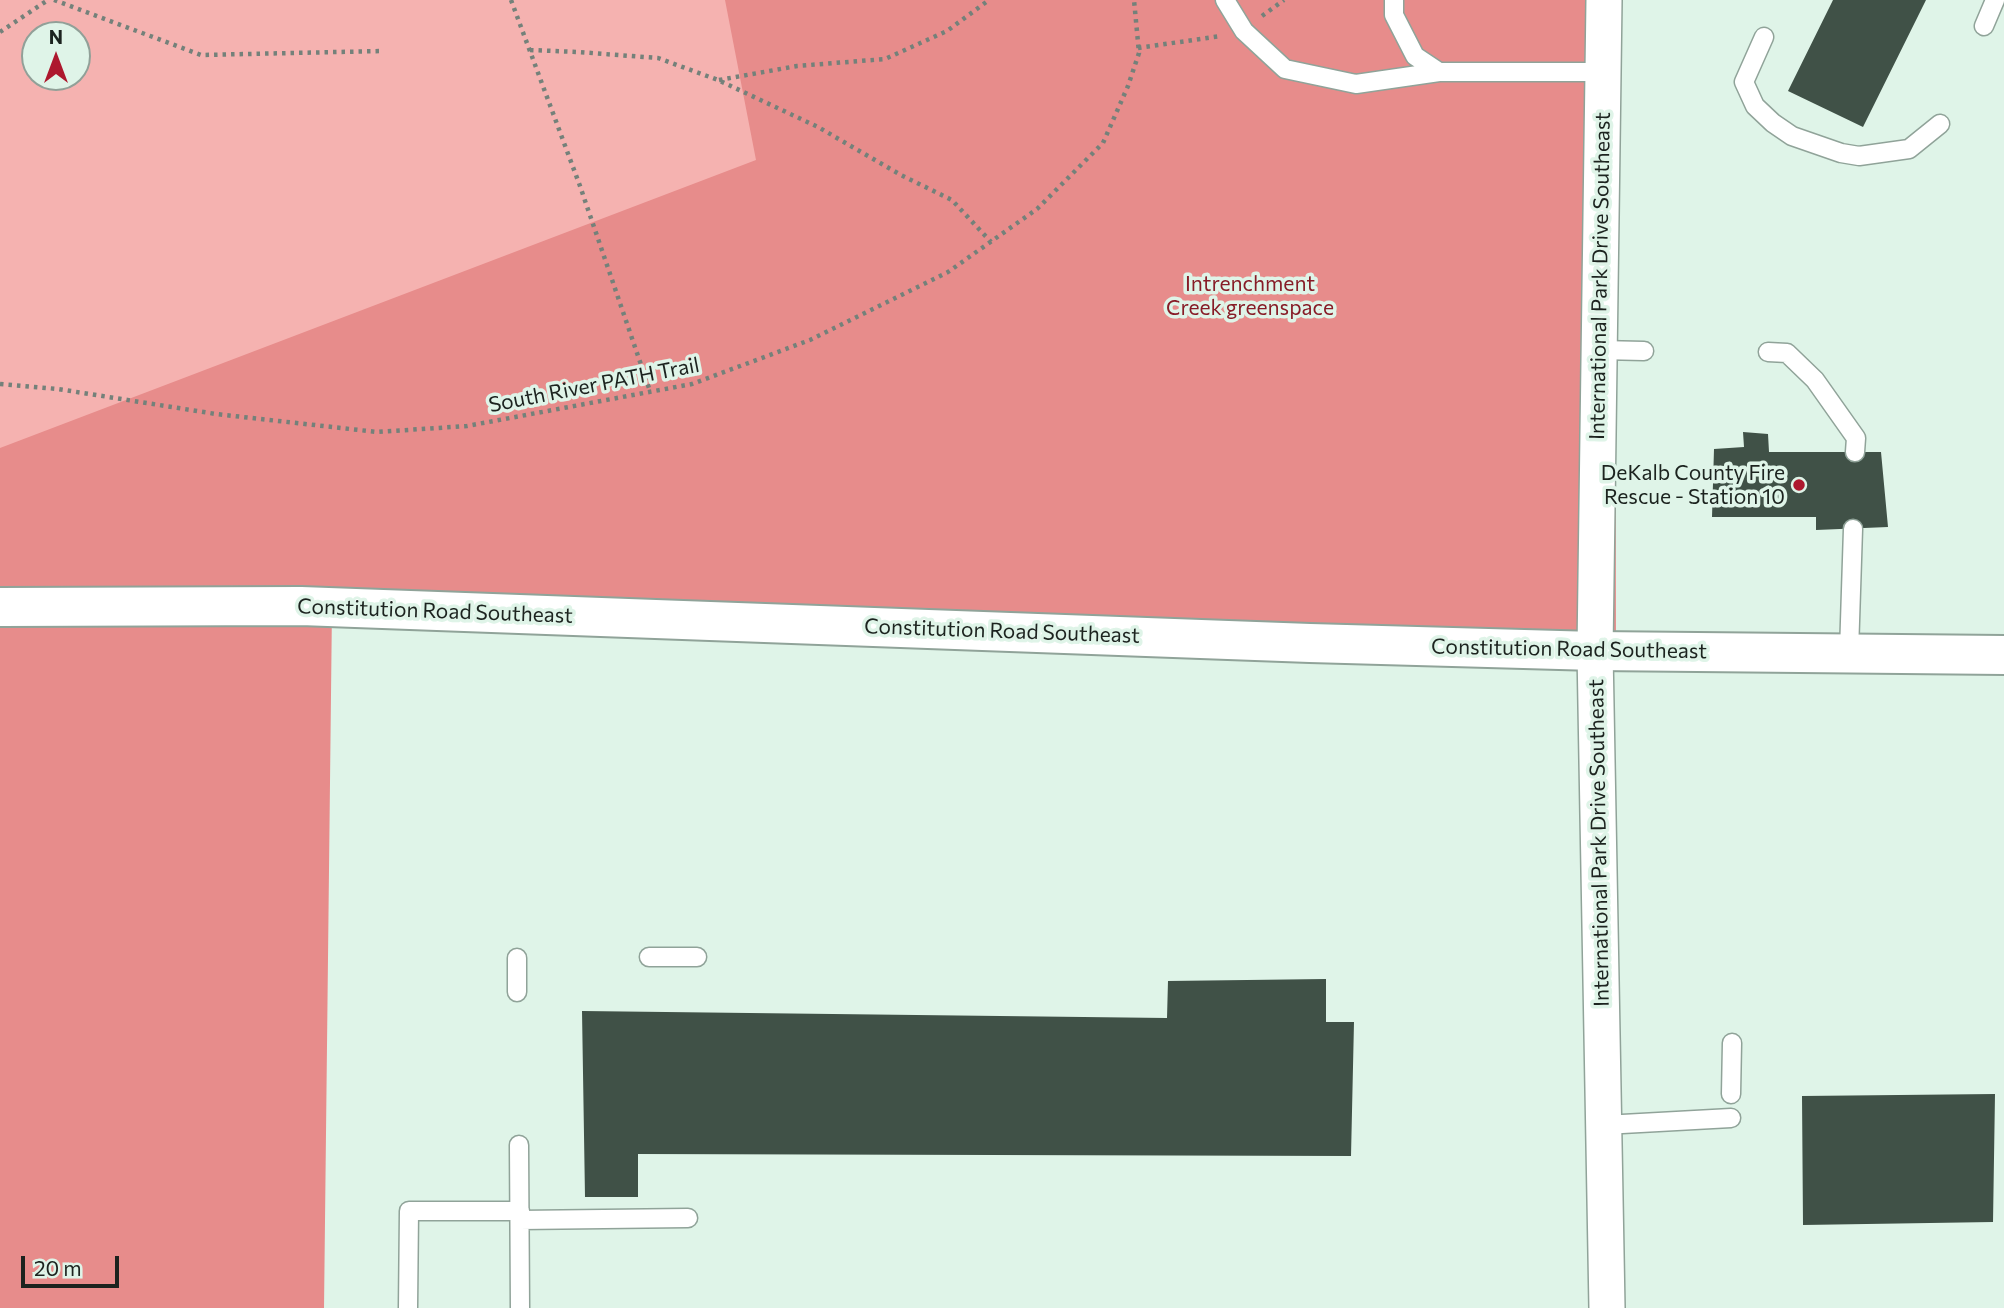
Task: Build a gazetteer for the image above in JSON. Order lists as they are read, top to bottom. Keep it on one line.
{"streets":{"street":["International Park Drive Southeast","Constitution Road Southeast"],"path":["South River PATH Trail"]},"crossings":[["International Park Drive Southeast","Constitution Road Southeast"]],"parks":["Intrenchment Creek greenspace"],"places":["DeKalb County Fire Rescue - Station 10"],"scale_bar":"20 m","north":"top"}
